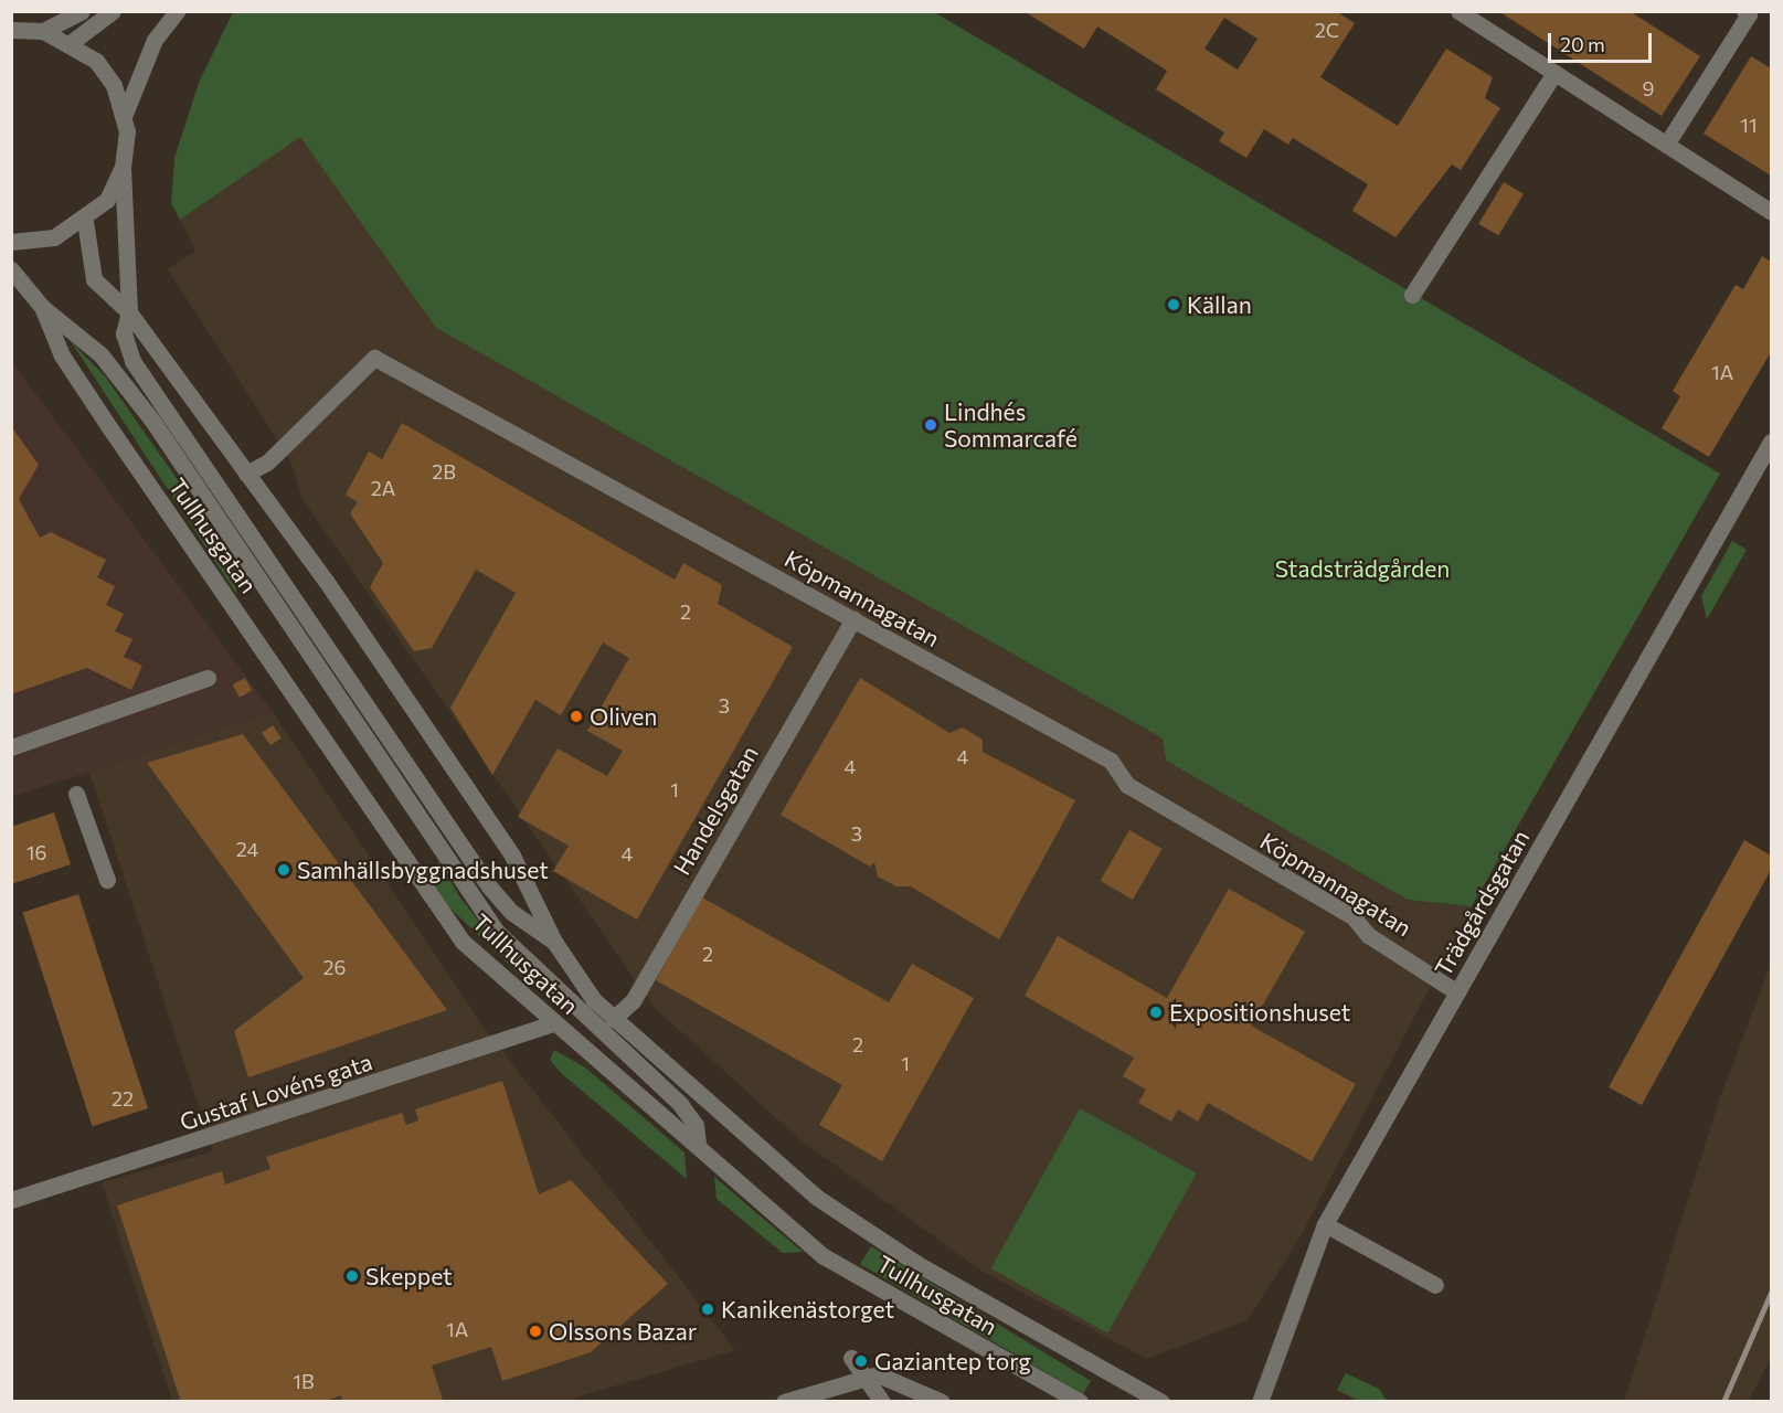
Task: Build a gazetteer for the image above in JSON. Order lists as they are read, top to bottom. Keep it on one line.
{"streets":{"street":["Tullhusgatan","Köpmannagatan","Handelsgatan","Trädgårdsgatan","Gustaf Lovéns gata"]},"crossings":[["Tullhusgatan","Köpmannagatan"],["Tullhusgatan","Handelsgatan"],["Tullhusgatan","Gustaf Lovéns gata"],["Köpmannagatan","Handelsgatan"],["Köpmannagatan","Trädgårdsgatan"]],"parks":["Stadsträdgården"],"places":["Källan","Lindhés Sommarcafé","Oliven","Samhällsbyggnadshuset","Expositionshuset","Skeppet","Kanikenästorget","Olssons Bazar","Gaziantep torg"],"house_numbers":["2C","9","11","1A","2B","2A","2","3","4","4","1","3","24","16","4","2","26","2","1","22","1A","1B"],"scale_bar":"20 m"}
